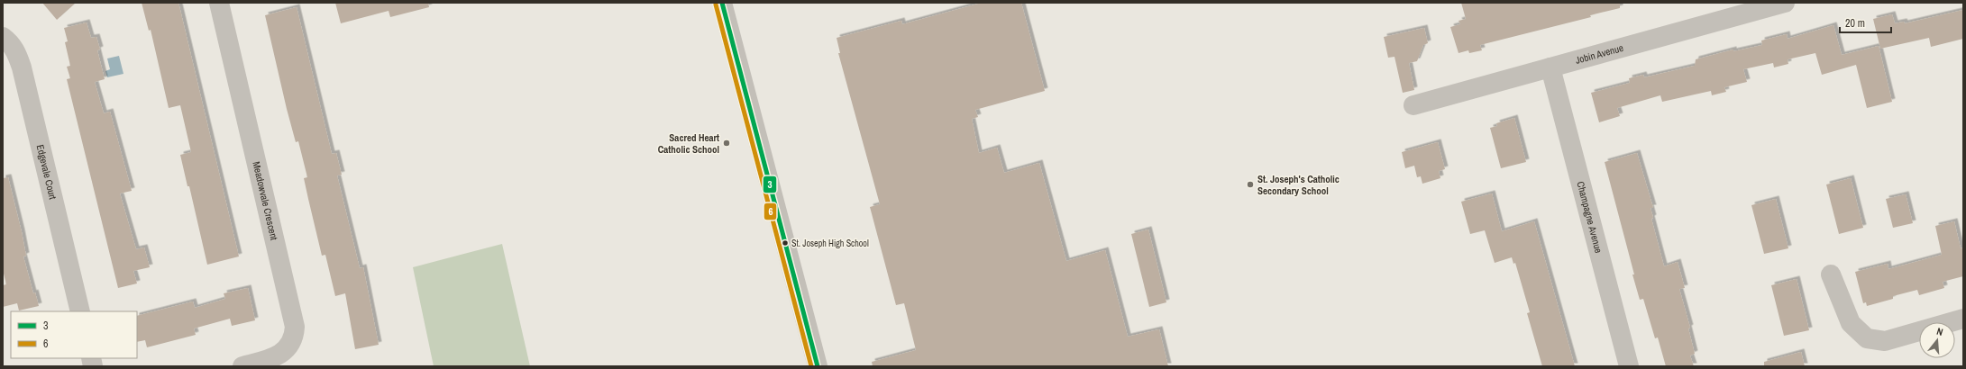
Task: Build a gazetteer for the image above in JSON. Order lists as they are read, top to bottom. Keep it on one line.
{"streets":{"street":["Jobin Avenue","Edgevale Court","Meadowvale Crescent","Champagne Avenue"]},"crossings":[["Jobin Avenue","Champagne Avenue"]],"places":["Sacred Heart Catholic School","St. Joseph's Catholic Secondary School","St. Joseph High School"],"lines":["transit line 3","transit line 6"],"legend":["3","6"],"scale_bar":"20 m","north":"top"}
